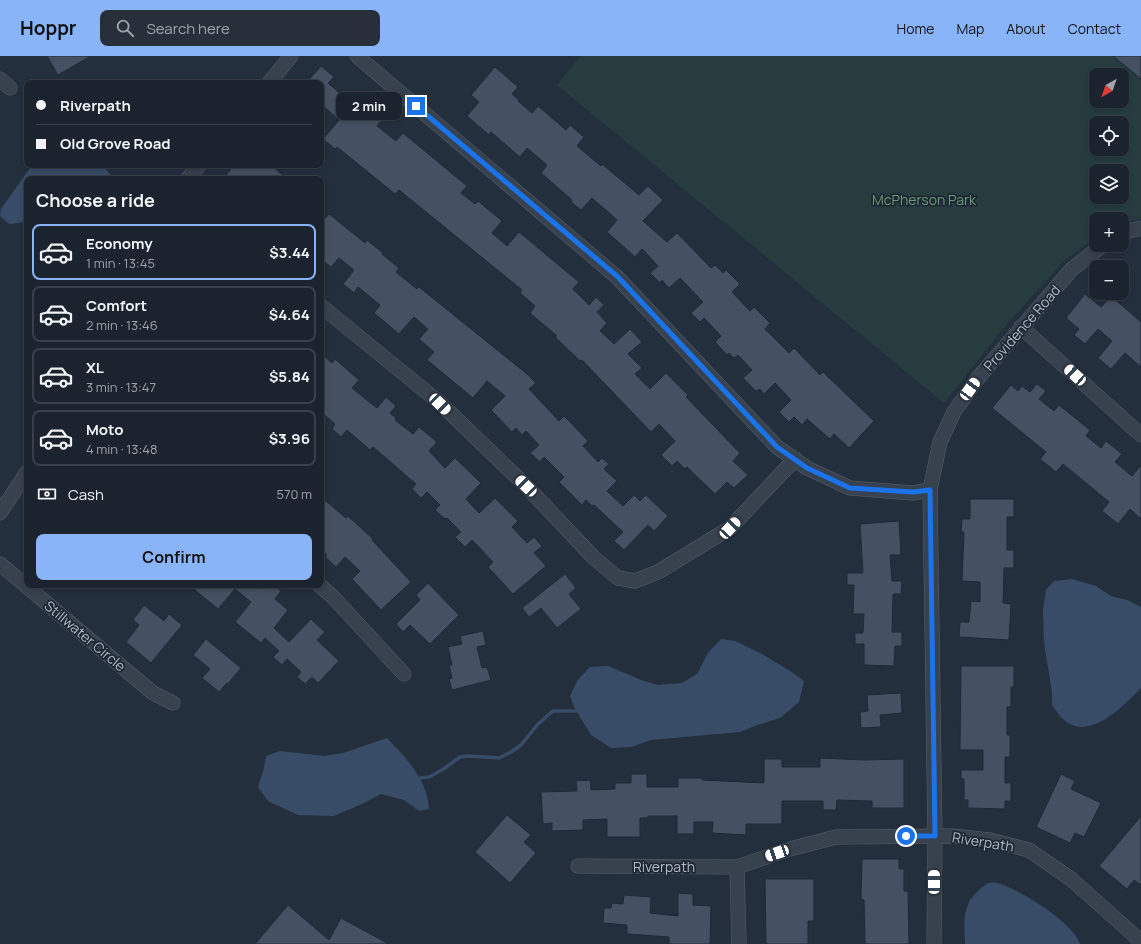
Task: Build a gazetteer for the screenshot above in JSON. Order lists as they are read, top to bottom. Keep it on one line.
{"streets":{"street":["Providence Road","Stillwater Circle","Riverpath"]},"crossings":[["Providence Road","Riverpath"]],"parks":["McPherson Park"],"north":"bottom left","page":{"header":"Hoppr","search":"Search here","nav":["Home","Map","About","Contact"],"map_buttons":["+","−"],"banner":["Riverpath","Old Grove Road"],"bubble":"2 min","heading":"Choose a ride","list":[{"name":"Economy","note":"1 min · 13:45","value":"$3.44"},{"name":"Comfort","note":"2 min · 13:46","value":"$4.64"},{"name":"XL","note":"3 min · 13:47","value":"$5.84"},{"name":"Moto","note":"4 min · 13:48","value":"$3.96"}],"pay":["Cash","570 m"],"buttons":"Confirm"}}
